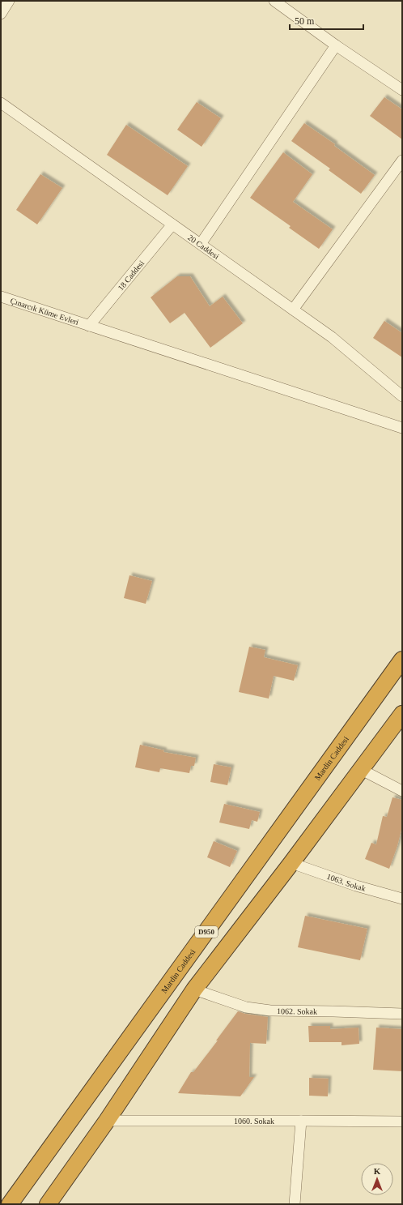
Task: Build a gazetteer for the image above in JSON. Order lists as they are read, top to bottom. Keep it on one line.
{"streets":{"highway":["Mardin Caddesi","D950"],"street":["20 Caddesi","18 Caddesi","Çınarcık Küme Evleri","1063. Sokak","1062. Sokak","1060. Sokak"]},"crossings":[["20 Caddesi","18 Caddesi"],["18 Caddesi","Çınarcık Küme Evleri"]],"scale_bar":"50 m","north":"top"}
